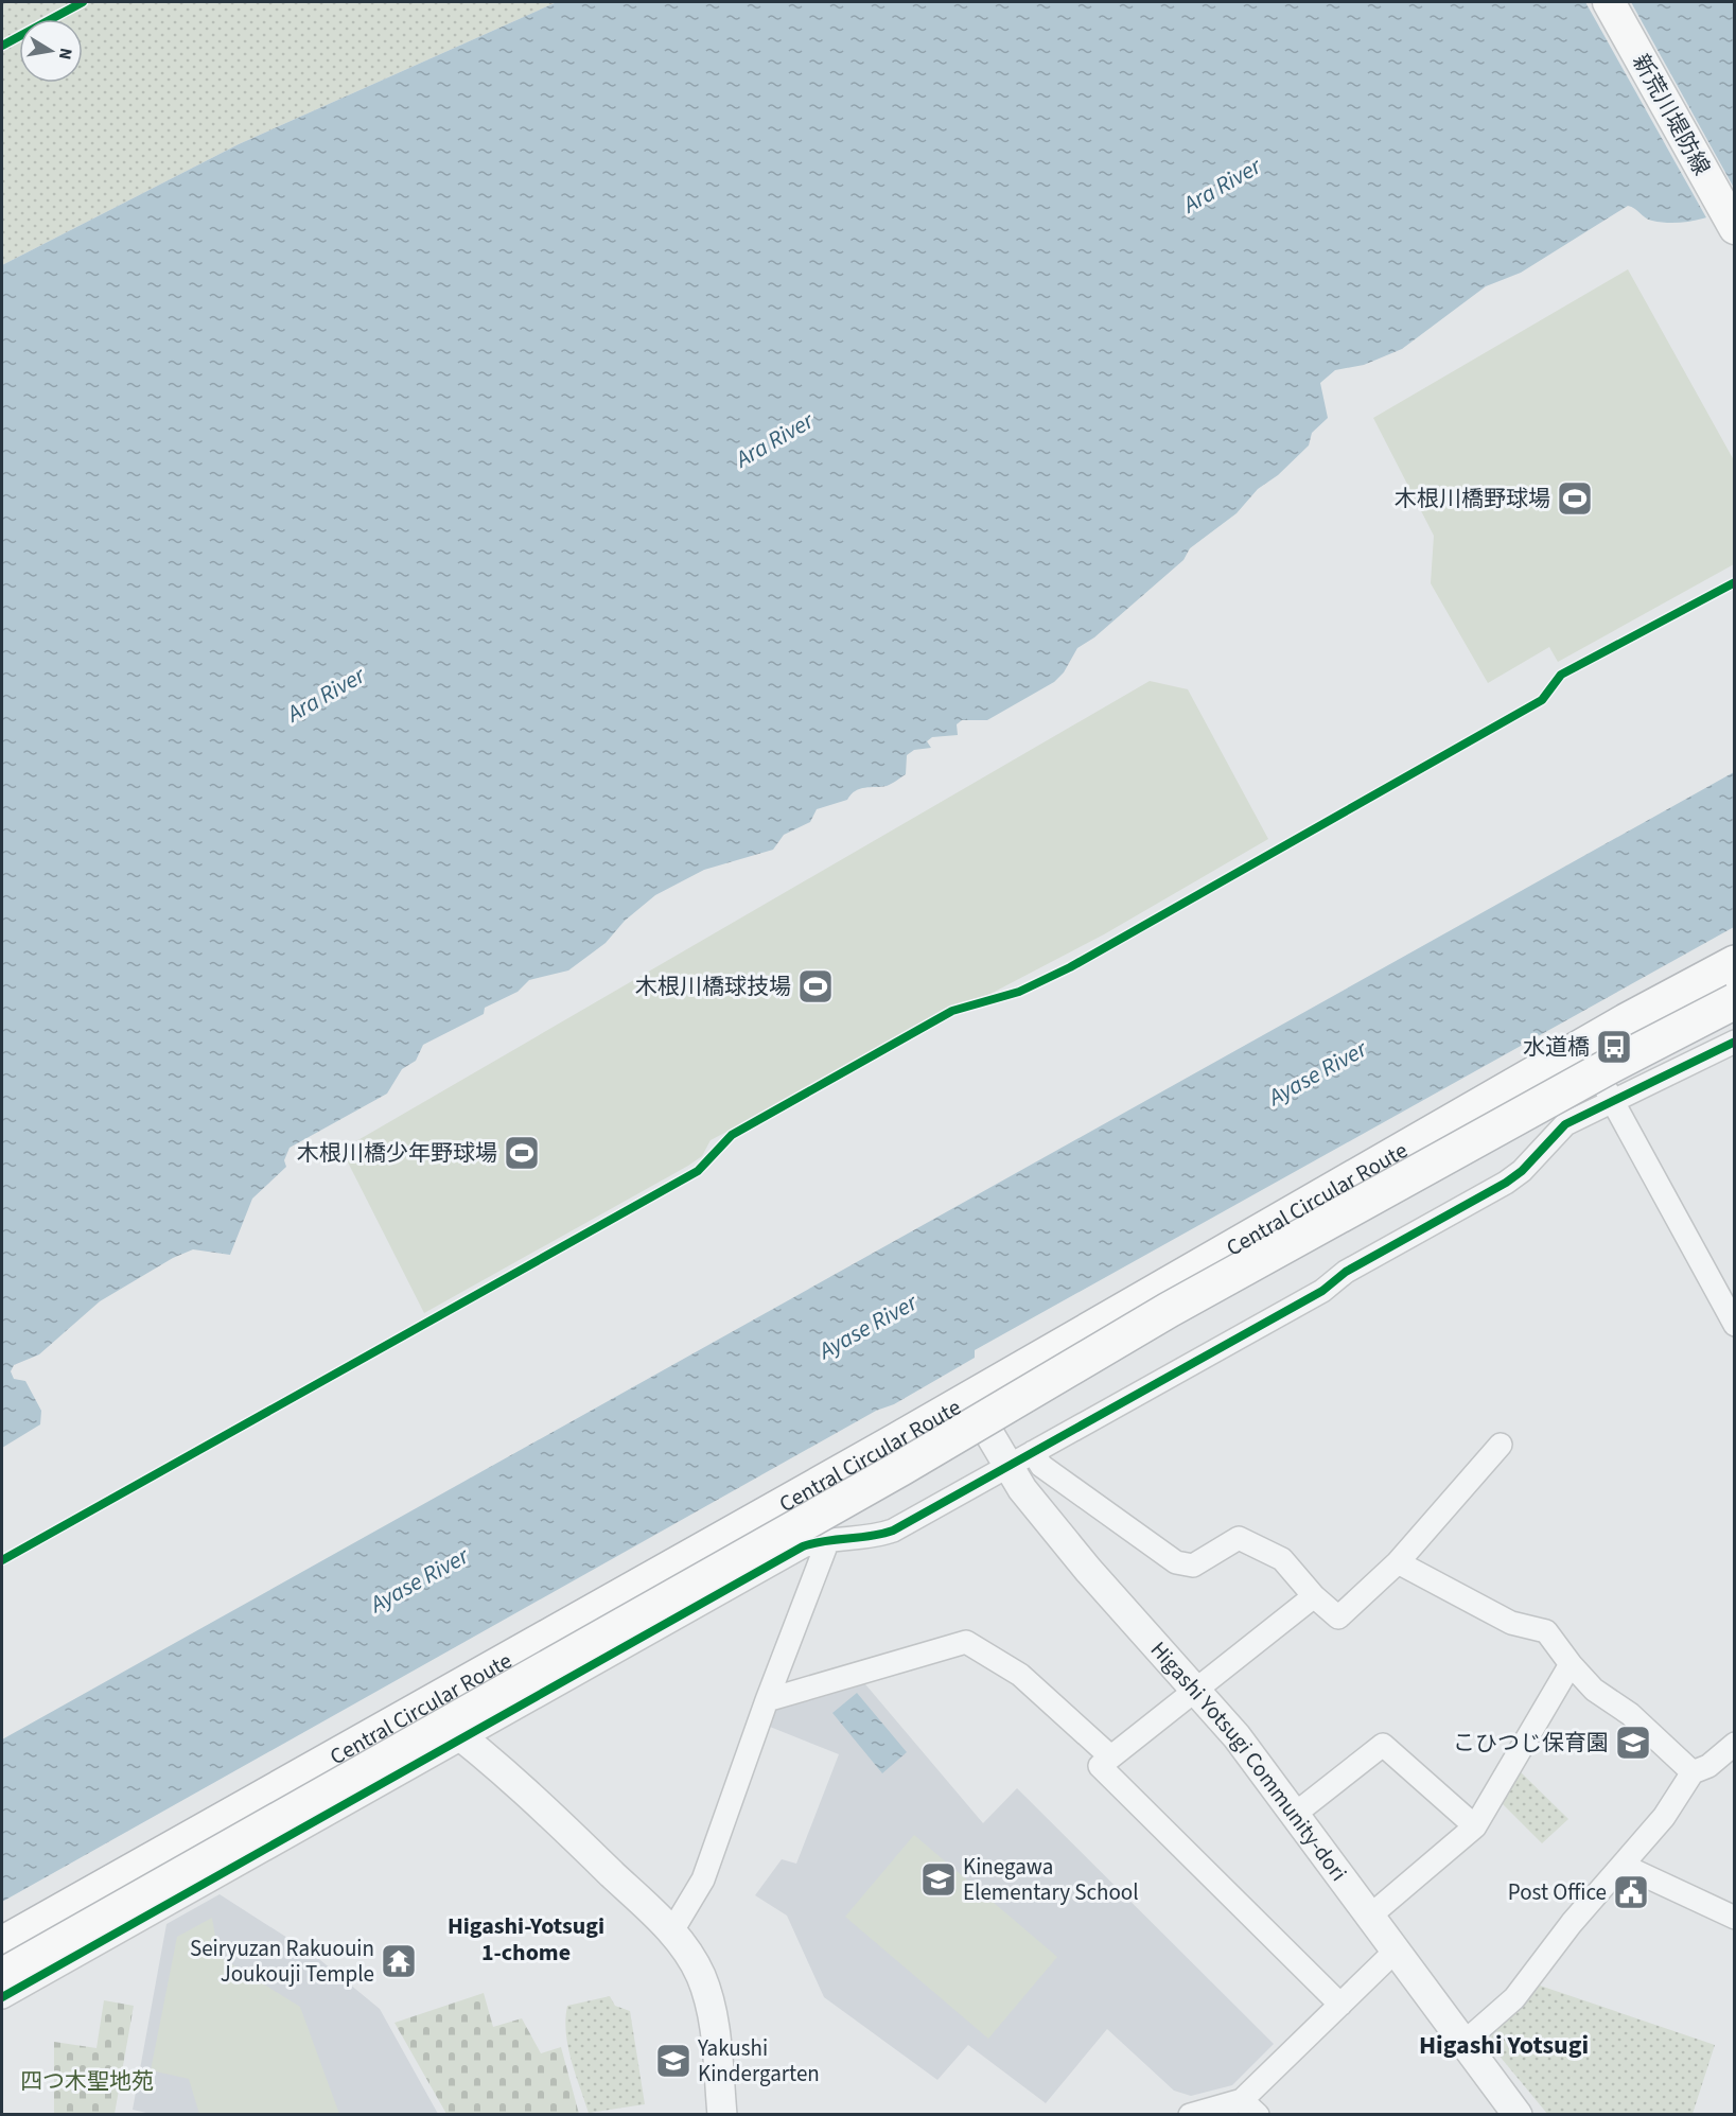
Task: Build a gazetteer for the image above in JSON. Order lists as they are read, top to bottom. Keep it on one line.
{"streets":{"highway":["Central Circular Route"],"main road":["新荒川堤防線"],"street":["Higashi Yotsugi Community-dori"]},"districts":["Higashi-Yotsugi 1-chome","Higashi Yotsugi"],"water":["Ara River","Ayase River"],"parks":["四つ木聖地苑"],"places":{"sports":["木根川橋野球場","木根川橋球技場","木根川橋少年野球場"],"bus stop":["水道橋"],"school or university":["こひつじ保育園","Kinegawa Elementary School","Yakushi Kindergarten"],"public building":["Post Office"],"temple":["Seiryuzan Rakuouin Joukouji Temple"]},"north":"right"}
